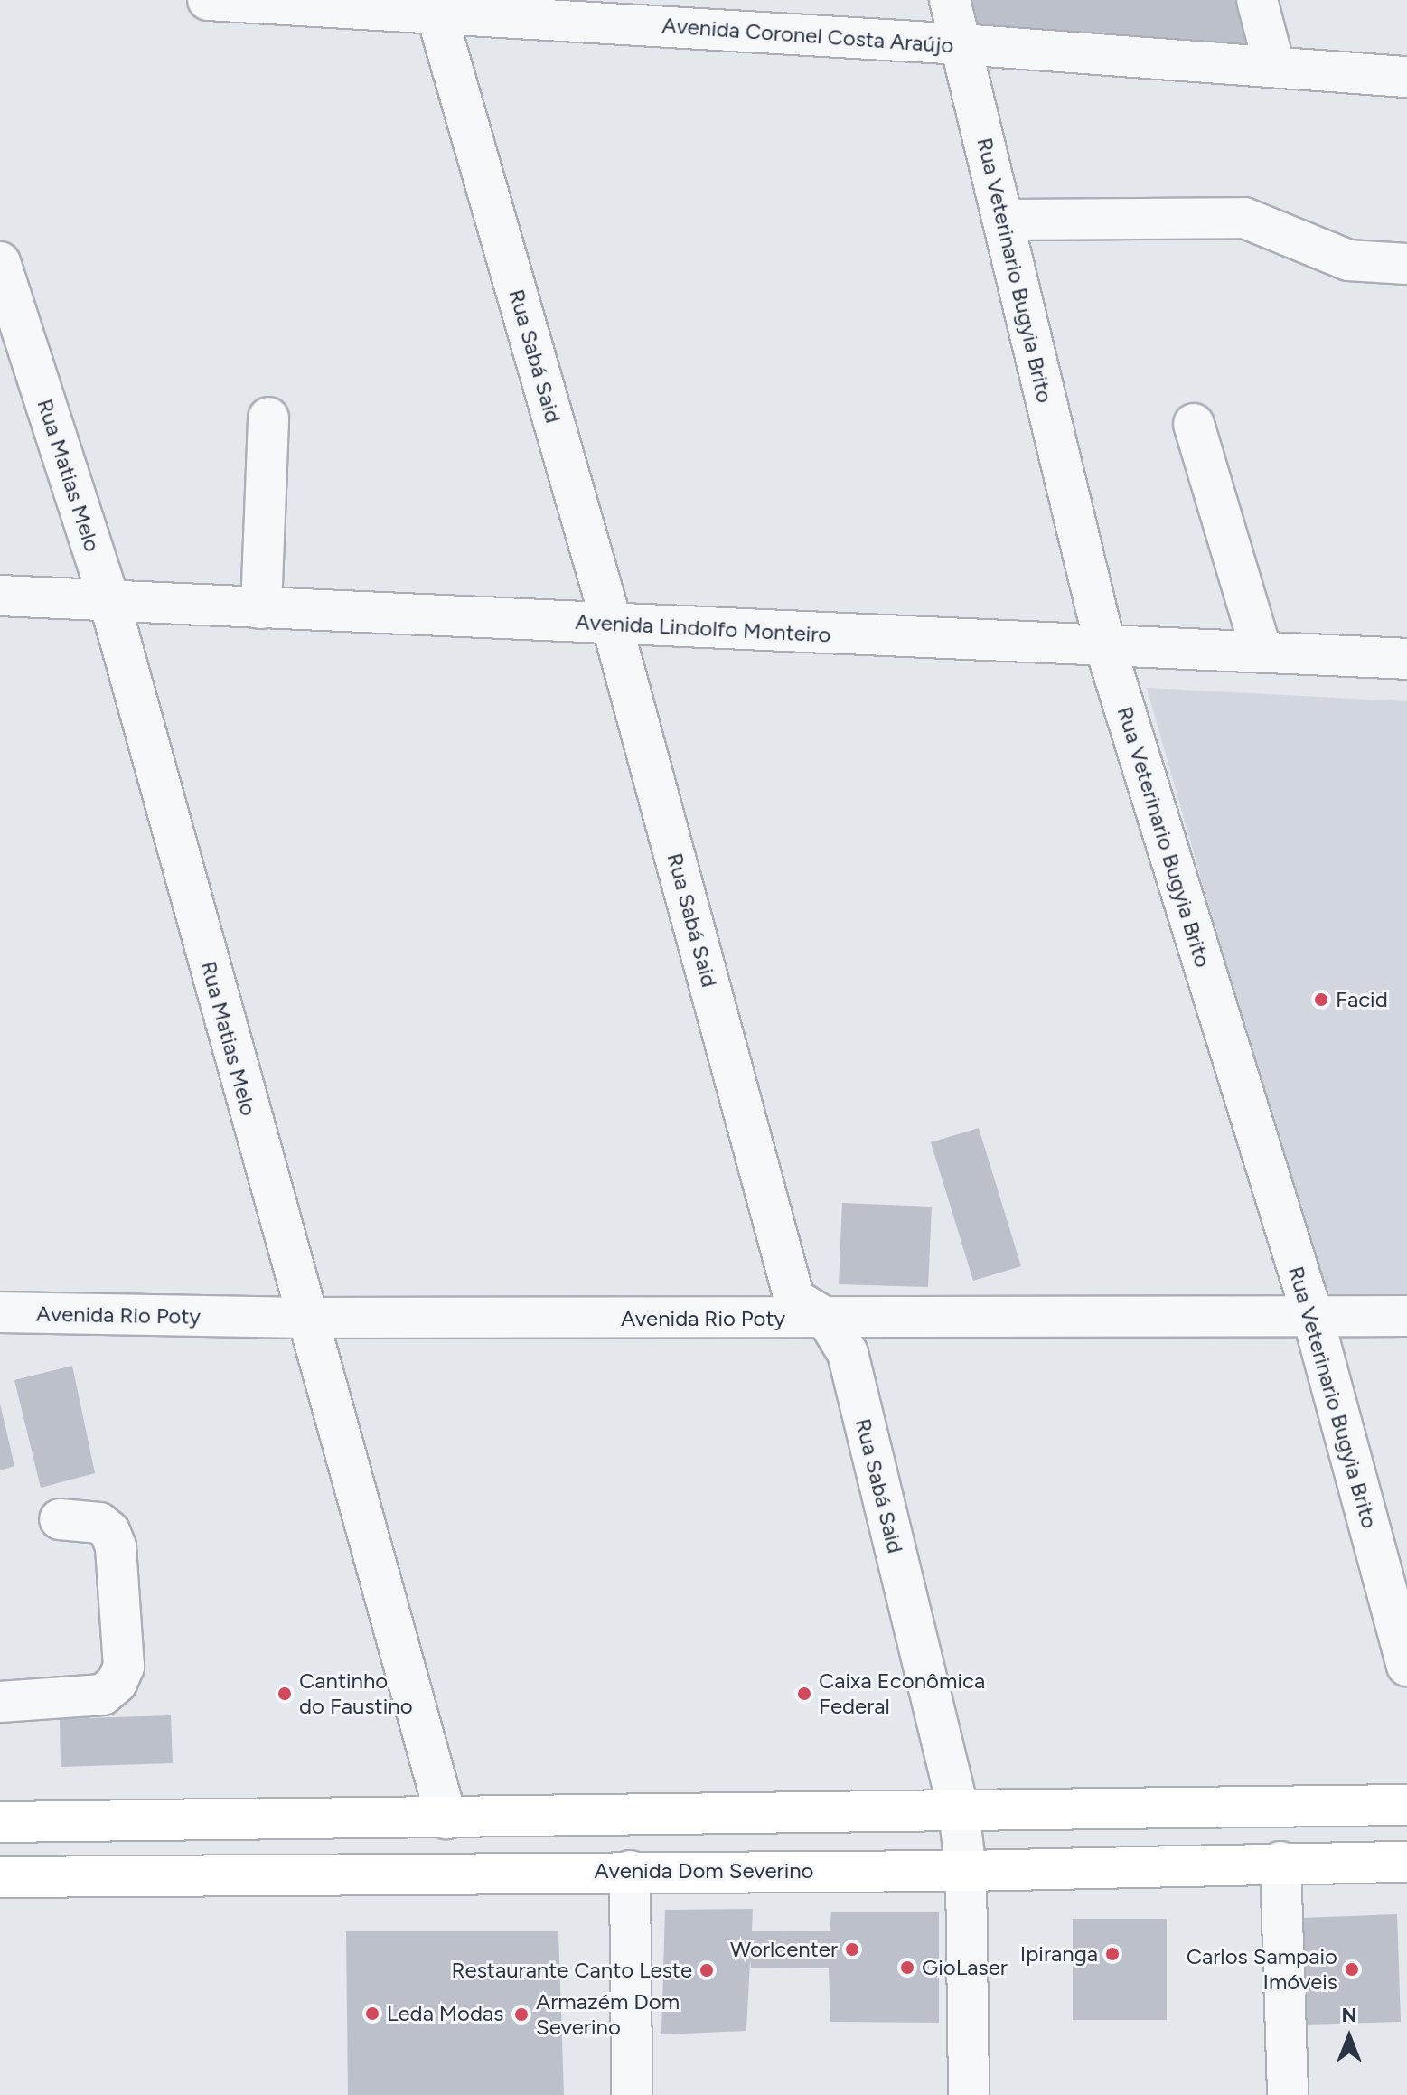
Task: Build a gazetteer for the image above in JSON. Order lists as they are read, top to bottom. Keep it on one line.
{"streets":{"main road":["Avenida Dom Severino"],"street":["Avenida Coronel Costa Araújo","Rua Veterinario Bugyia Brito","Rua Sabá Said","Rua Matias Melo","Avenida Lindolfo Monteiro","Avenida Rio Poty"]},"crossings":[["Avenida Coronel Costa Araújo","Rua Veterinario Bugyia Brito"],["Avenida Coronel Costa Araújo","Rua Sabá Said"],["Rua Veterinario Bugyia Brito","Avenida Lindolfo Monteiro"],["Rua Veterinario Bugyia Brito","Avenida Rio Poty"],["Rua Sabá Said","Avenida Lindolfo Monteiro"],["Rua Sabá Said","Avenida Rio Poty"],["Rua Sabá Said","Avenida Dom Severino"],["Rua Matias Melo","Avenida Lindolfo Monteiro"],["Rua Matias Melo","Avenida Rio Poty"]],"places":["Facid","Cantinho do Faustino","Caixa Econômica Federal","Worlcenter","Ipiranga","GioLaser","Carlos Sampaio Imóveis","Restaurante Canto Leste","Leda Modas","Armazém Dom Severino"],"north":"top"}
